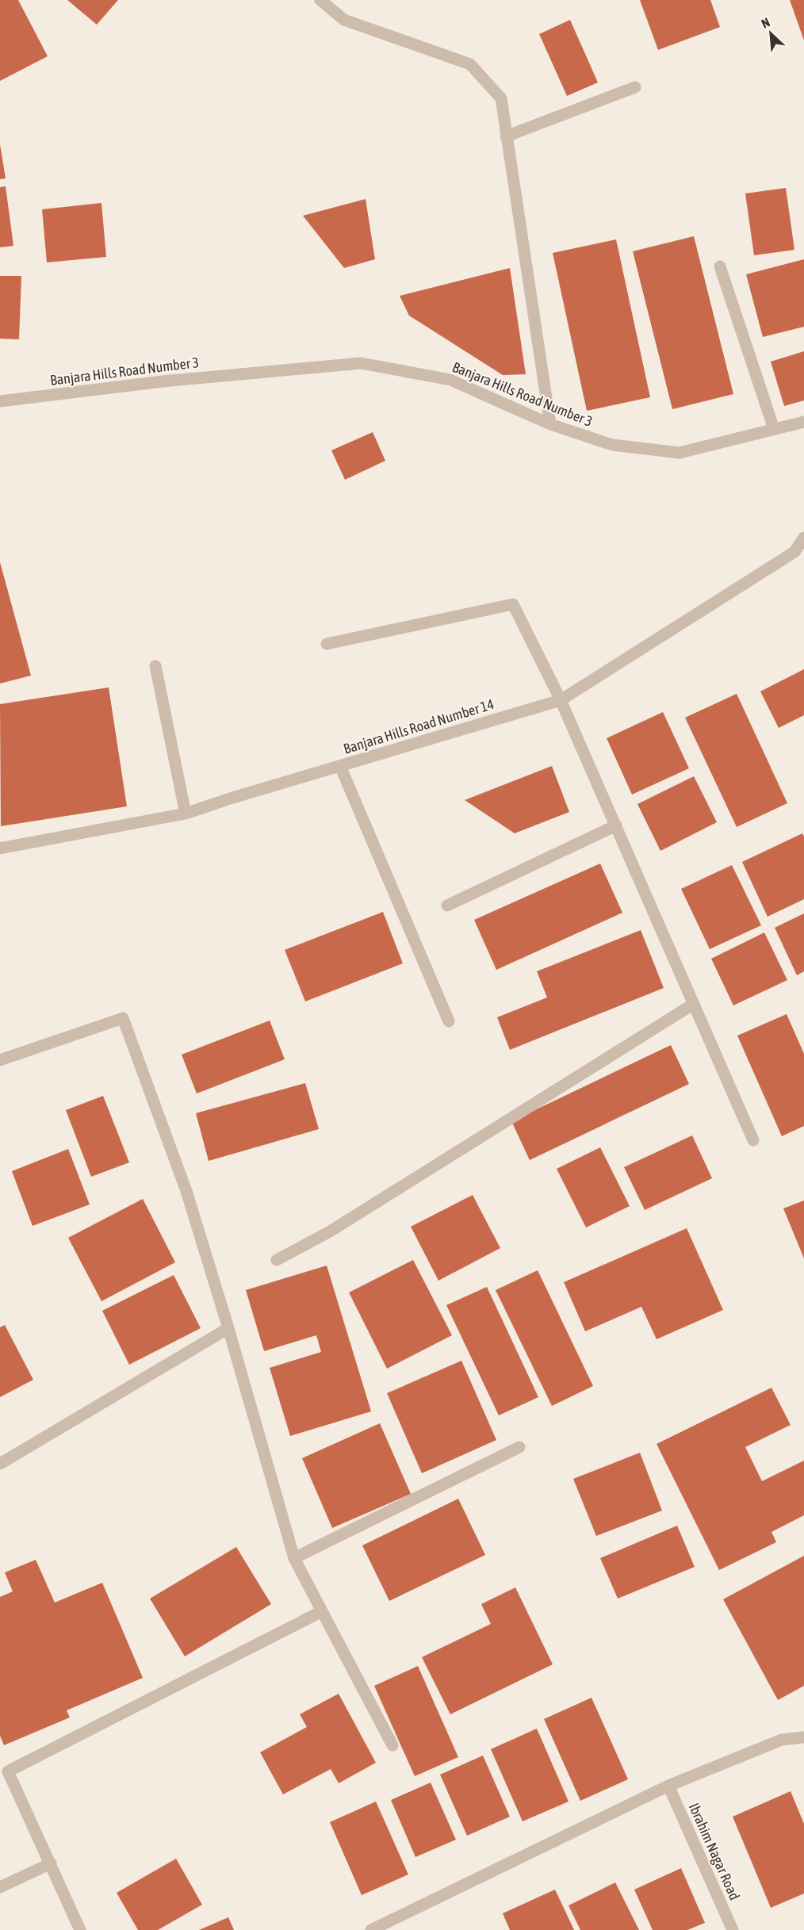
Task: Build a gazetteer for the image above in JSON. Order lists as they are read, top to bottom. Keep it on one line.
{"streets":{"street":["Banjara Hills Road Number 3","Banjara Hills Road Number 14","Ibrahim Nagar Road"]},"north":"top left"}
